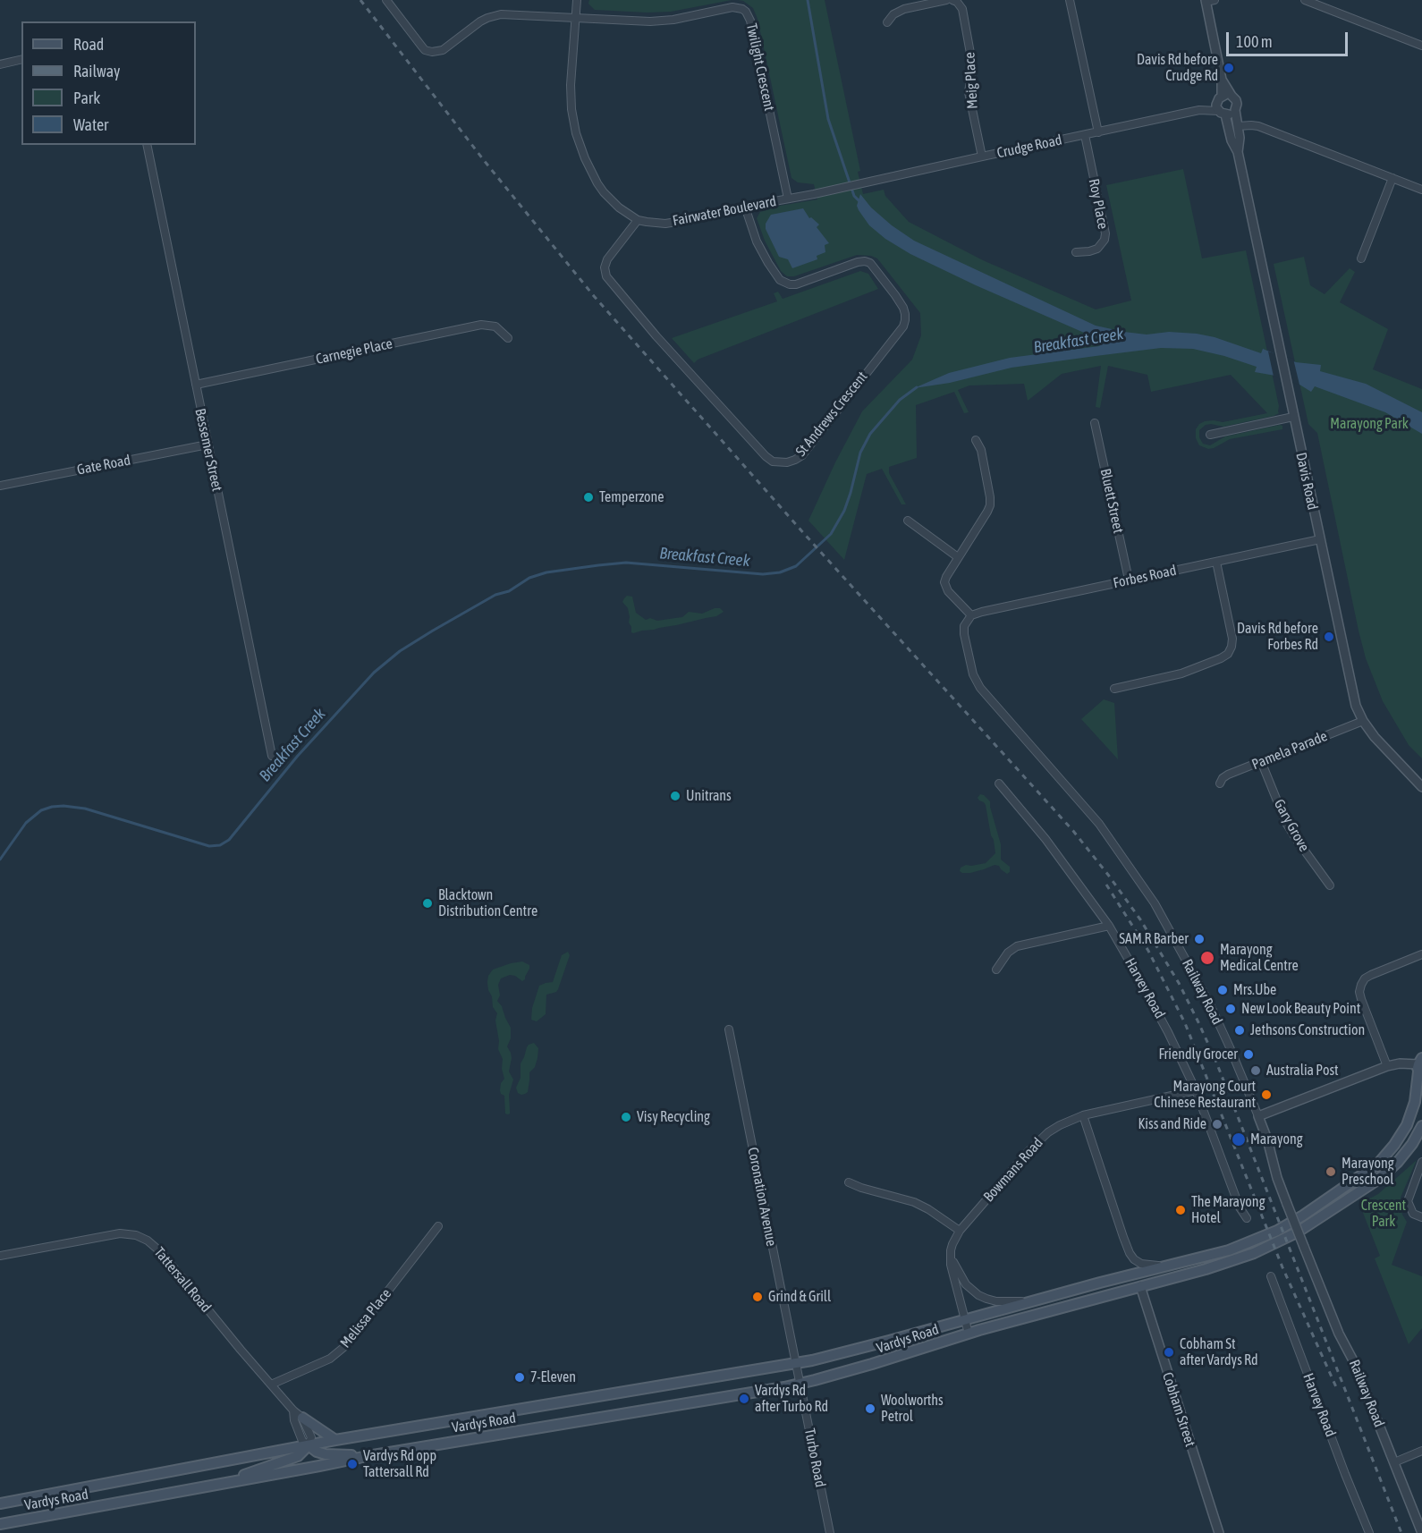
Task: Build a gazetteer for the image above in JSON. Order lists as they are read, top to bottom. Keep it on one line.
{"streets":{"main road":["Vardys Road"],"street":["Twilight Crescent","Meig Place","Crudge Road","Roy Place","Fairwater Boulevard","Carnegie Place","St Andrews Crescent","Bessemer Street","Gate Road","Davis Road","Bluett Street","Forbes Road","Pamela Parade","Gary Grove","Harvey Road","Railway Road","Bowmans Road","Coronation Avenue","Tattersall Road","Melissa Place","Cobham Street","Turbo Road"]},"crossings":[["Twilight Crescent","Fairwater Boulevard"],["Meig Place","Crudge Road"],["Crudge Road","Roy Place"],["Crudge Road","Fairwater Boulevard"],["Crudge Road","Davis Road"],["Fairwater Boulevard","St Andrews Crescent"],["Carnegie Place","Bessemer Street"],["Bessemer Street","Gate Road"],["Davis Road","Forbes Road"],["Davis Road","Pamela Parade"],["Bluett Street","Forbes Road"],["Forbes Road","Railway Road"],["Pamela Parade","Gary Grove"],["Harvey Road","Bowmans Road"],["Bowmans Road","Vardys Road"],["Coronation Avenue","Vardys Road"],["Coronation Avenue","Turbo Road"],["Tattersall Road","Melissa Place"],["Tattersall Road","Vardys Road"],["Vardys Road","Cobham Street"],["Vardys Road","Turbo Road"]],"water":["Breakfast Creek"],"parks":["Marayong Park","Crescent Park"],"places":["Davis Rd before Crudge Rd","Temperzone","Davis Rd before Forbes Rd","Unitrans","Blacktown Distribution Centre","SAM.R Barber","Marayong Medical Centre","Mrs.Ube","New Look Beauty Point","Jethsons Construction","Friendly Grocer","Australia Post","Marayong Court Chinese Restaurant","Visy Recycling","Kiss and Ride","Marayong","Marayong Preschool","The Marayong Hotel","Grind & Grill","Cobham St after Vardys Rd","7-Eleven","Vardys Rd after Turbo Rd","Woolworths Petrol","Vardys Rd opp Tattersall Rd"],"legend":["Road","Railway","Park","Water"],"scale_bar":"100 m"}
